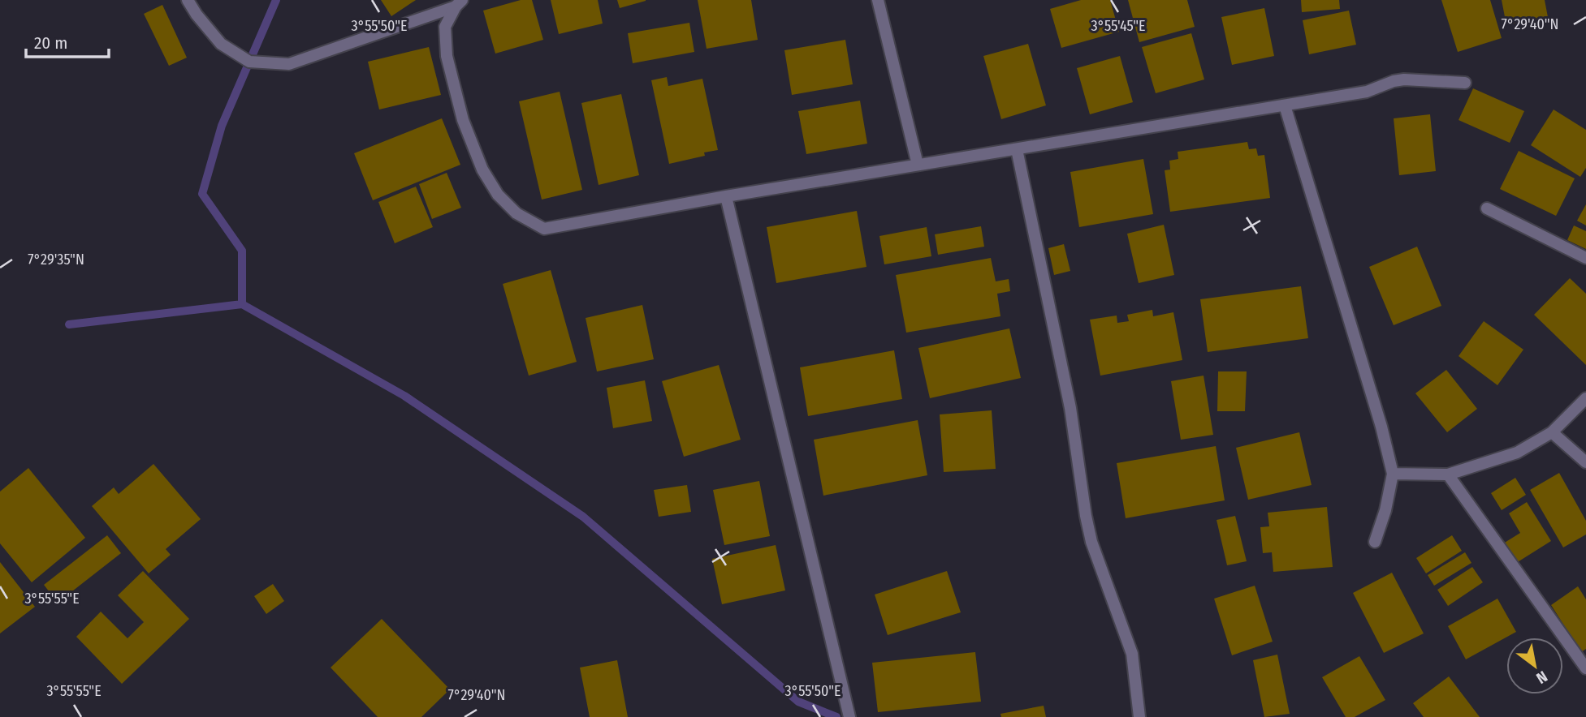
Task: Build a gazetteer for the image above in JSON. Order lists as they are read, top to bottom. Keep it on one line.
{"scale_bar":"20 m","north":"bottom right","coordinates":["7°29'40\"N","3°55'50\"E","3°55'45\"E","7°29'35\"N","3°55'55\"E"]}
